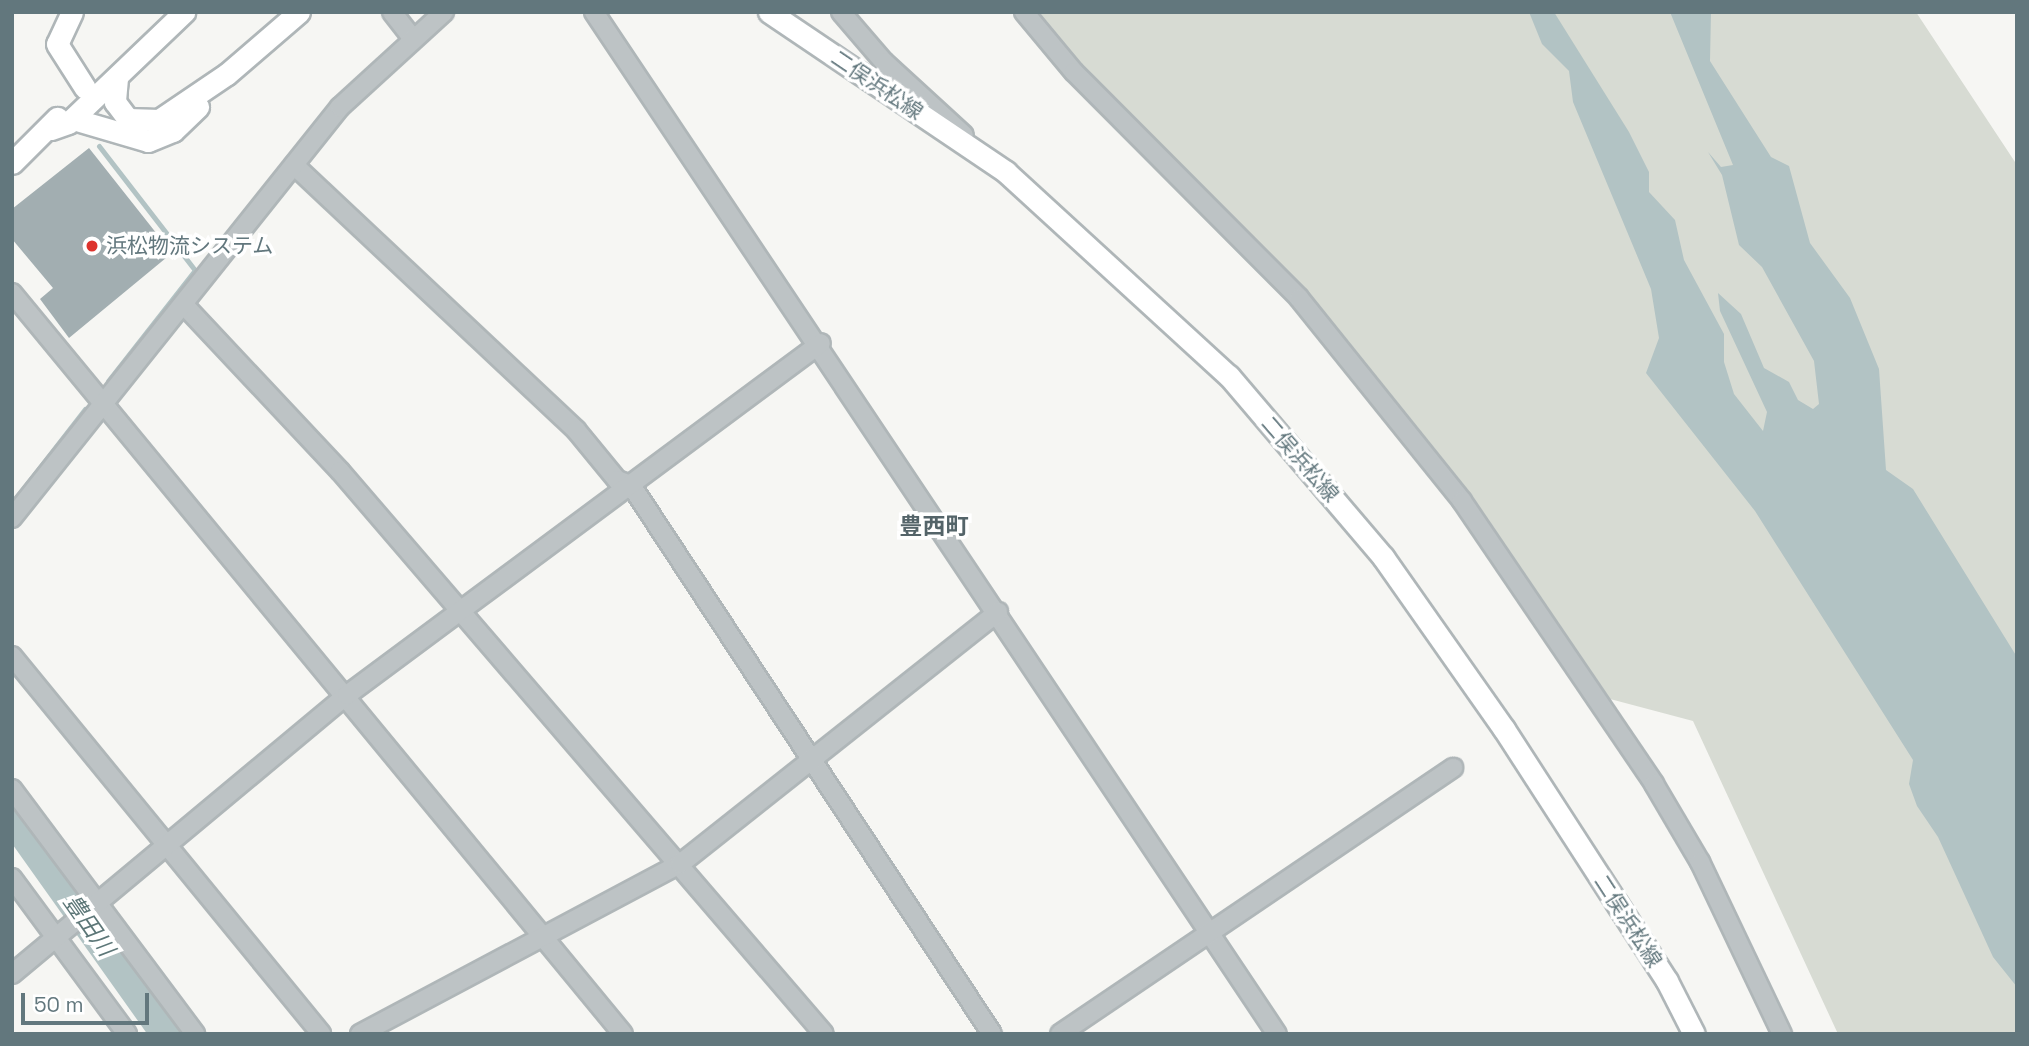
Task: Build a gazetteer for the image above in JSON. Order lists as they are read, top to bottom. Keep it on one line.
{"streets":{"main road":["二俣浜松線"]},"districts":["豊西町"],"water":["豊田川"],"places":["浜松物流システム"],"scale_bar":"50 m"}
